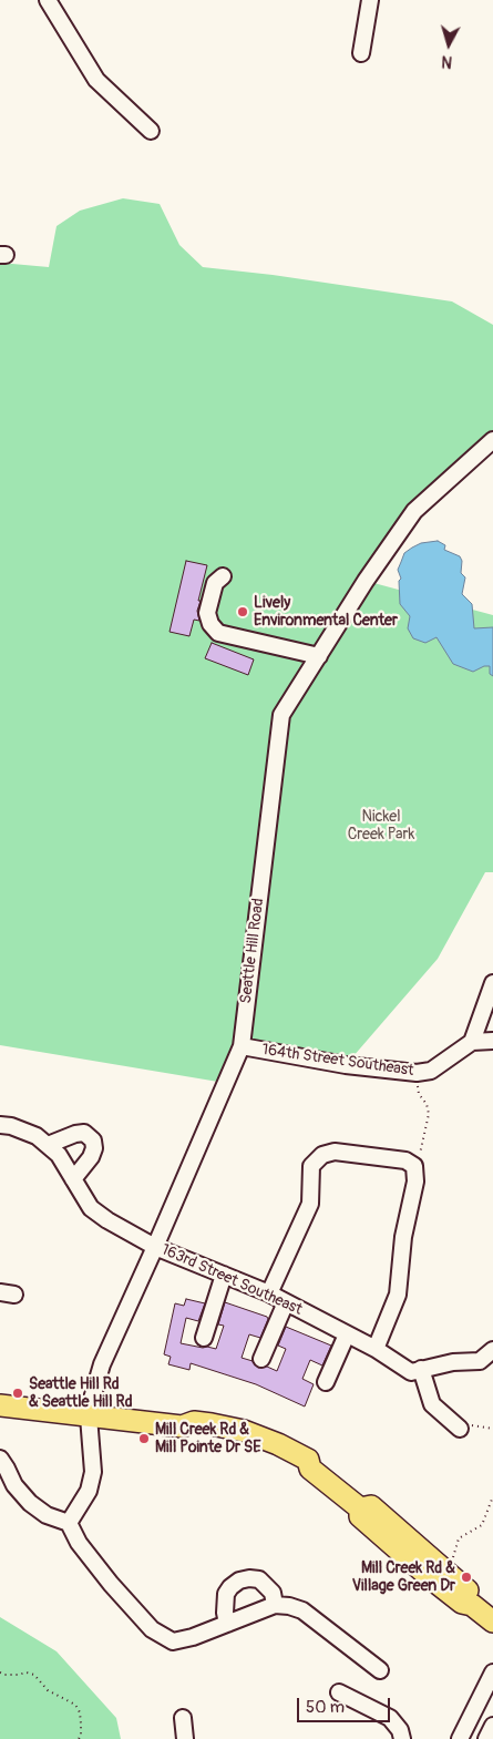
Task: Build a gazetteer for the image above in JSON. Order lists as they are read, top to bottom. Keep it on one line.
{"streets":{"street":["Seattle Hill Road","164th Street Southeast","163rd Street Southeast"]},"crossings":[["Seattle Hill Road","164th Street Southeast"],["Seattle Hill Road","163rd Street Southeast"]],"parks":["Nickel Creek Park"],"places":["Lively Environmental Center","Seattle Hill Rd & Seattle Hill Rd","Mill Creek Rd & Mill Pointe Dr SE","Mill Creek Rd & Village Green Dr"],"scale_bar":"50 m","north":"bottom"}
